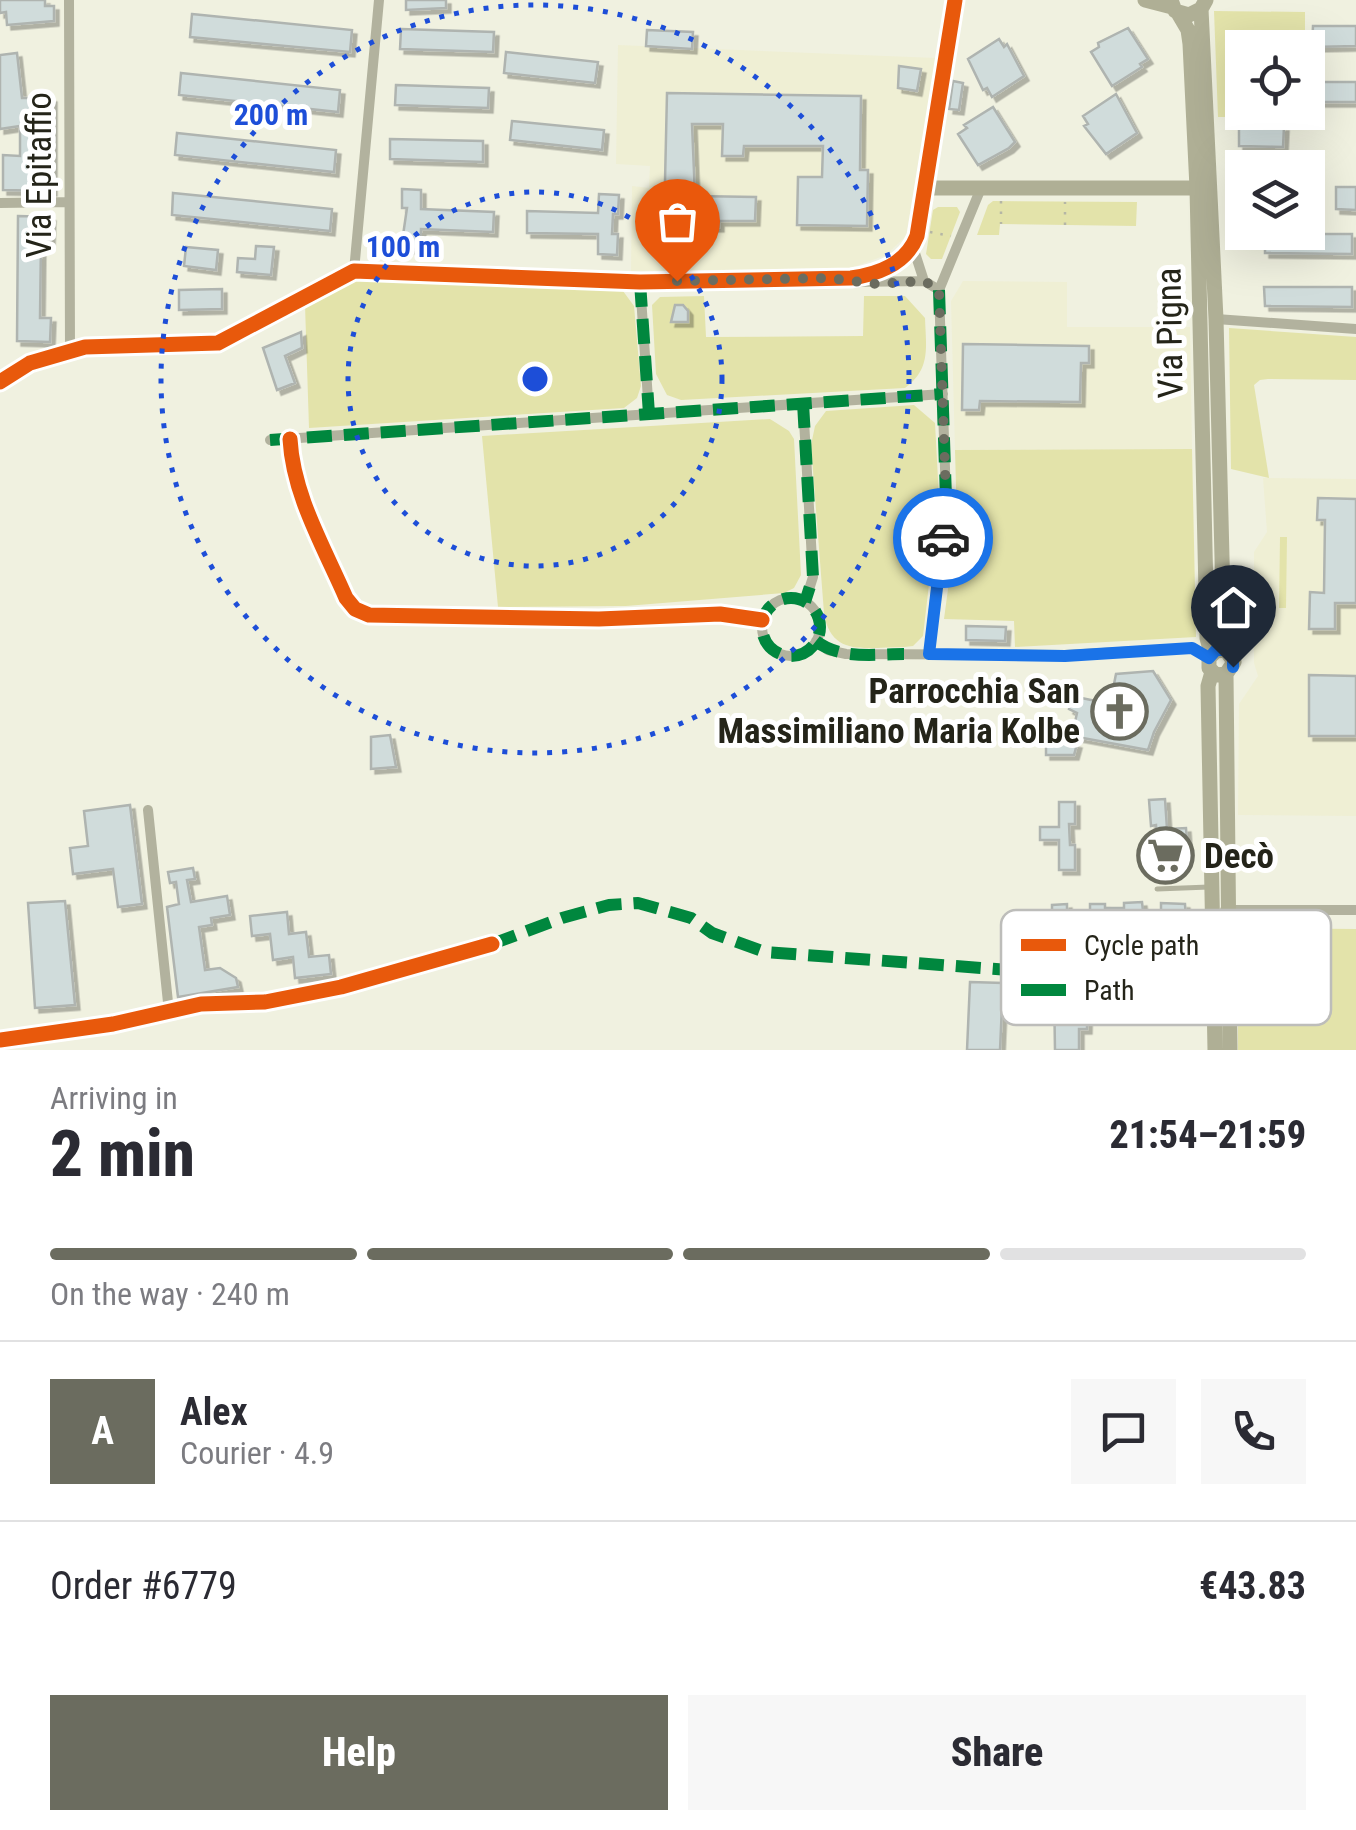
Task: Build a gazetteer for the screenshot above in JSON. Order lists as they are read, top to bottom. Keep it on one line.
{"streets":{"main road":["Via Pigna"],"street":["Via Epitaffio"]},"places":{"church":["Parrocchia San Massimiliano Maria Kolbe"],"supermarket":["Decò"]},"legend":["Cycle path","Path"],"page":{"heading":["2 min","Arriving in","21:54–21:59"],"panel":["Alex","Courier · 4.9","Order #6779","€43.83"],"bar":"On the way · 240 m","round":"A","buttons":["Help","Share"]},"rings":["200 m","100 m"]}
